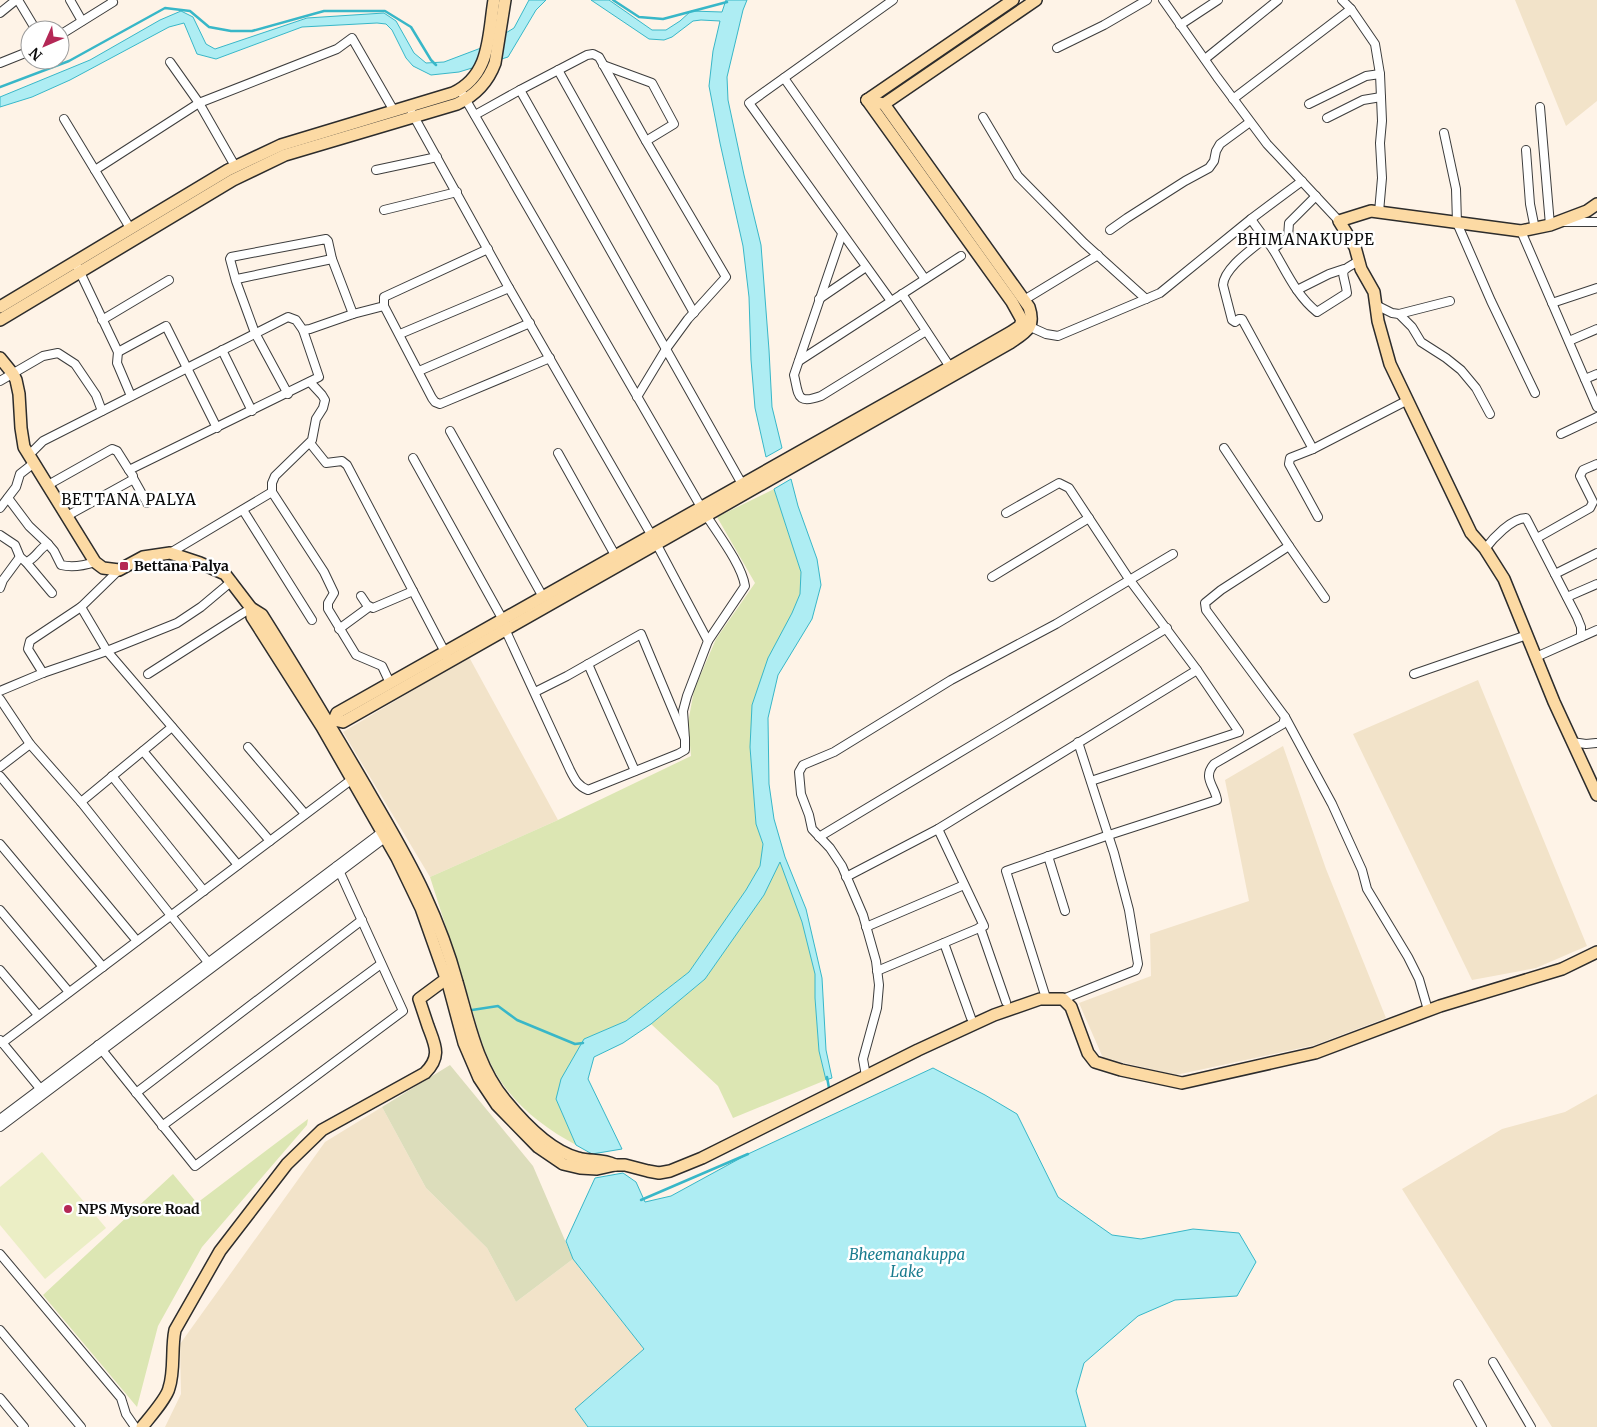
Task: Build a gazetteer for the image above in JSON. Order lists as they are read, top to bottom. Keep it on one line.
{"districts":["BHIMANAKUPPE","BETTANA PALYA"],"water":["Bheemanakuppa Lake"],"places":{"transit":["Bettana Palya"],"other":["NPS Mysore Road"]},"north":"bottom left"}
